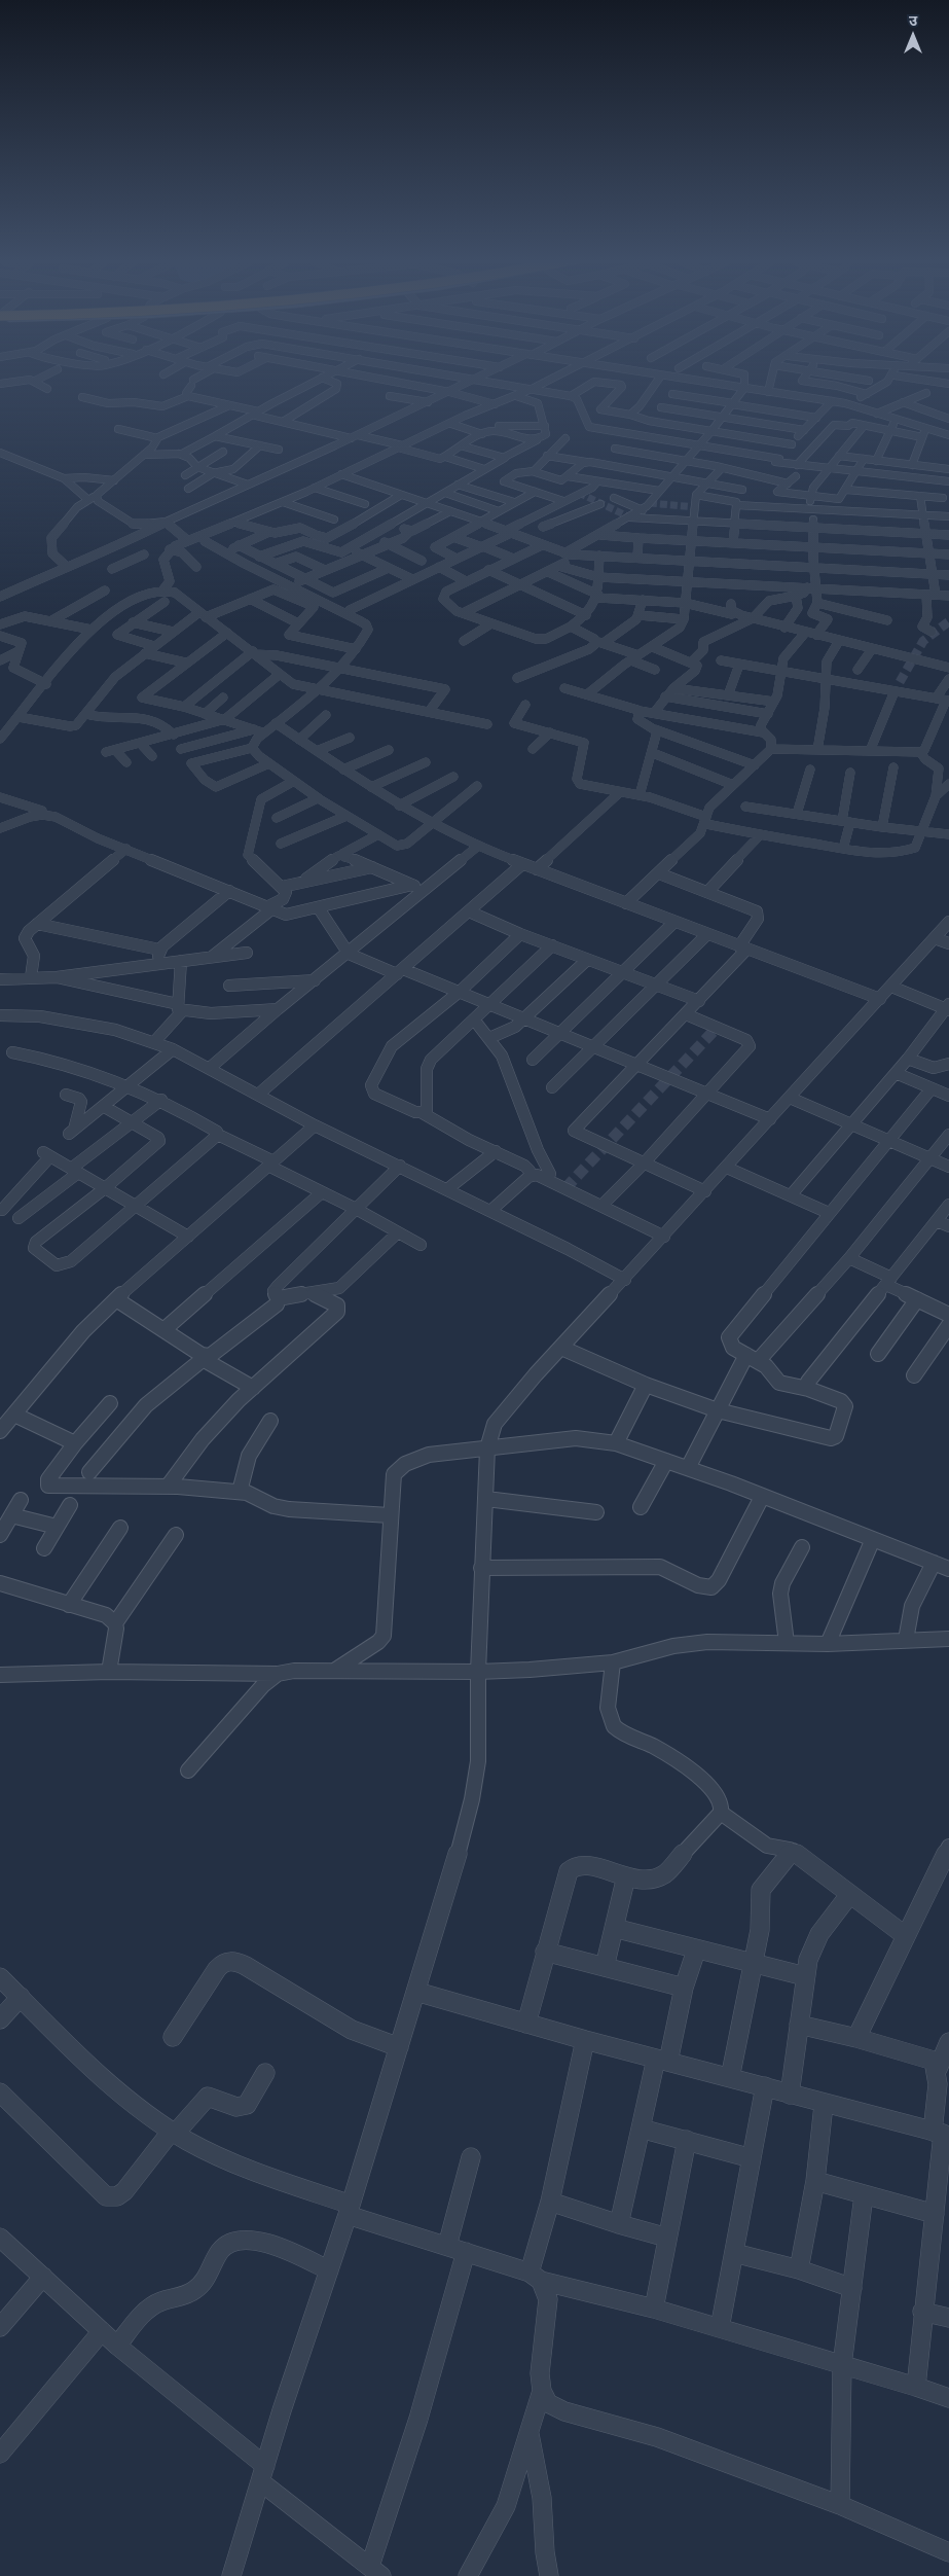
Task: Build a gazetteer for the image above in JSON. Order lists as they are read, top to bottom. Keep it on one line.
{"north":"top"}
